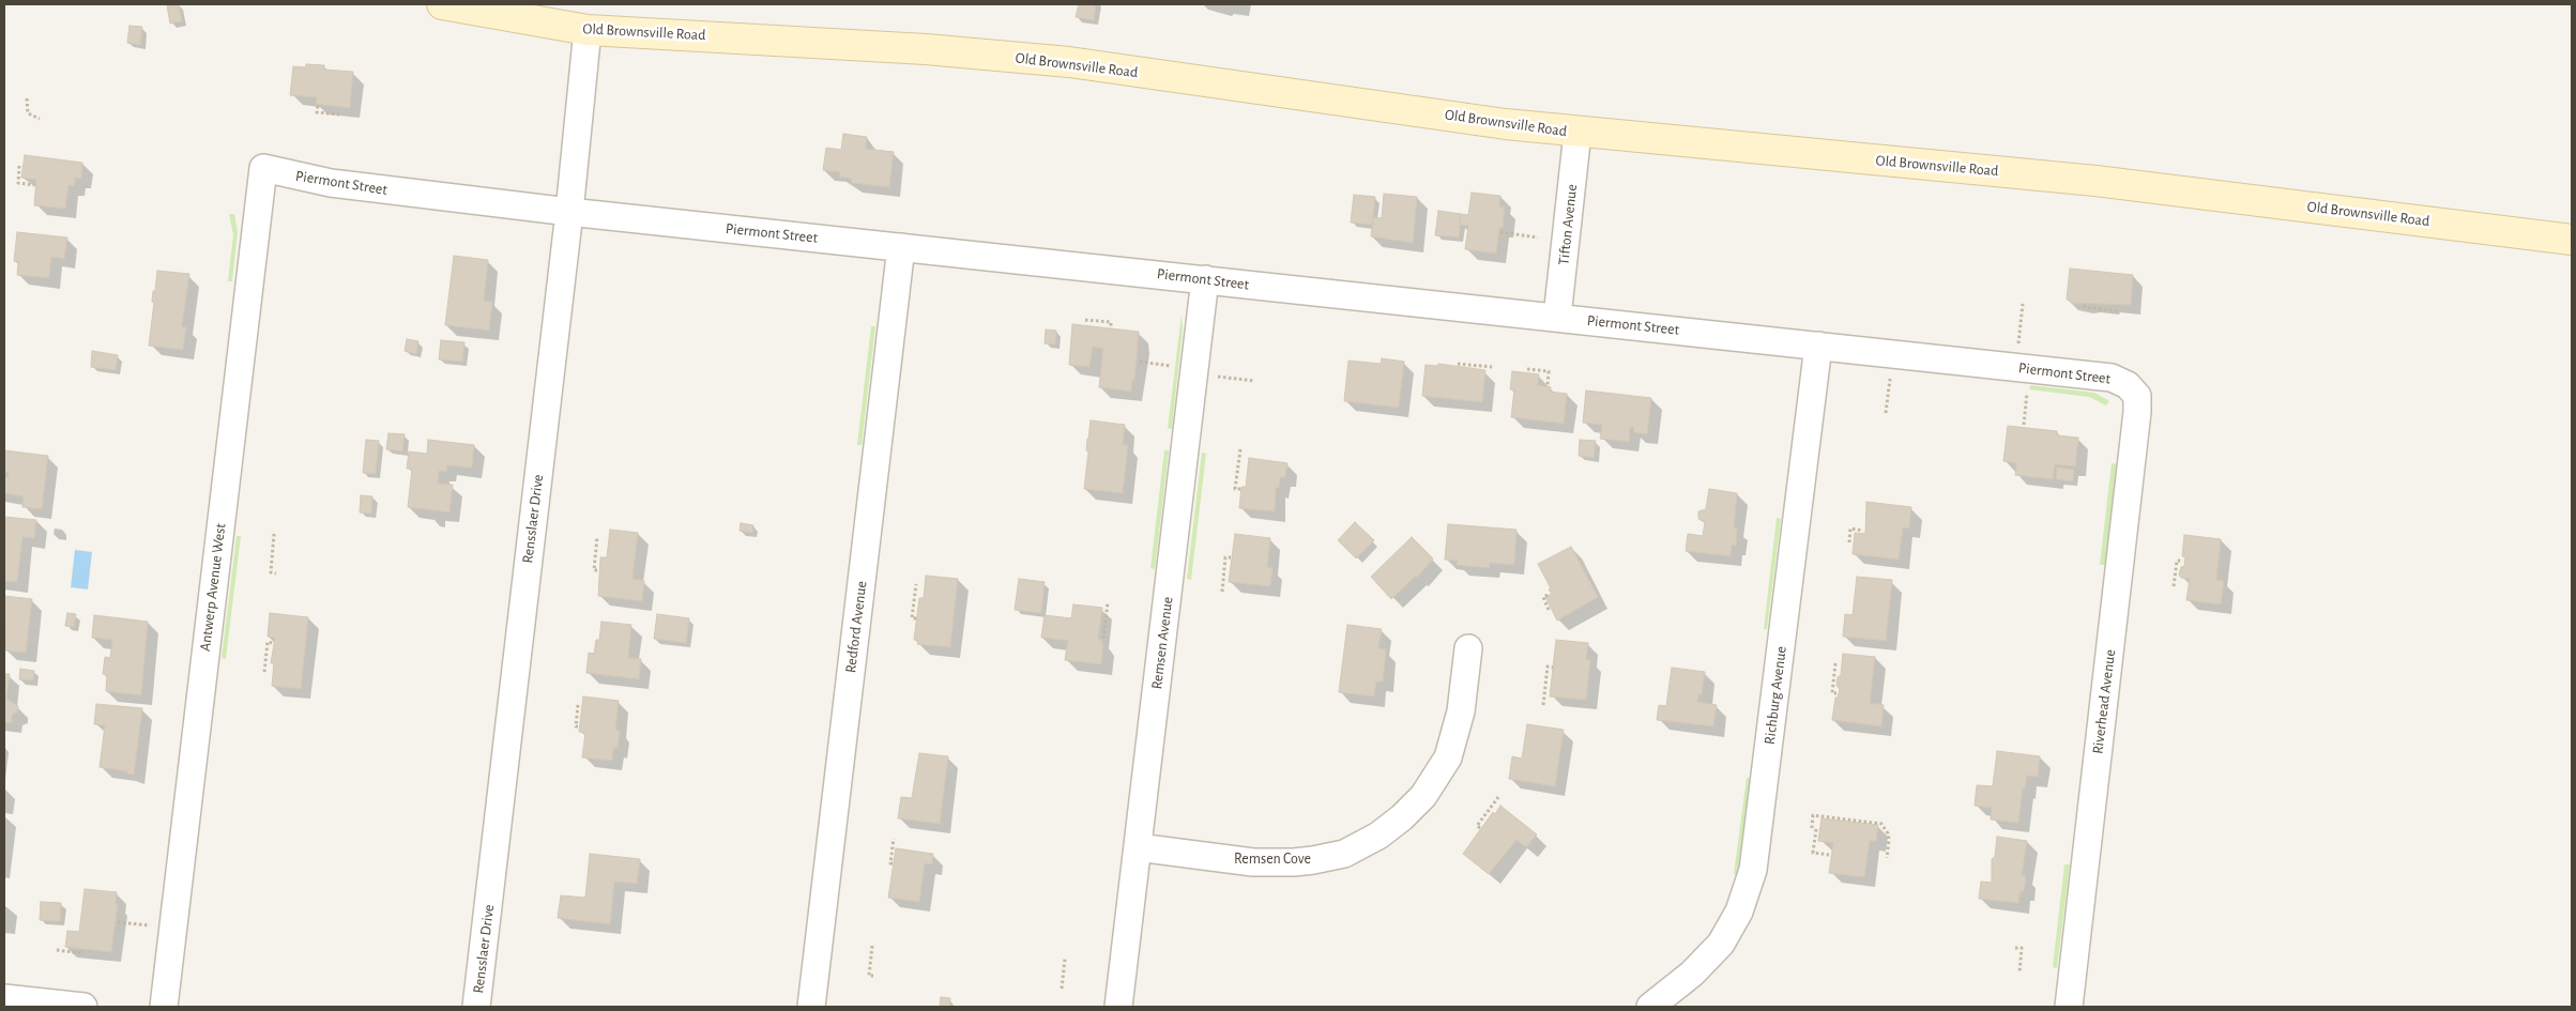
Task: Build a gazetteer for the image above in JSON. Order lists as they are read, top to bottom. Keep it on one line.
{"streets":{"street":["Old Brownsville Road","Piermont Street","Tifton Avenue","Rensslaer Drive","Antwerp Avenue West","Redford Avenue","Remsen Avenue","Richburg Avenue","Riverhead Avenue","Remsen Cove"]},"crossings":[["Old Brownsville Road","Tifton Avenue"],["Old Brownsville Road","Rensslaer Drive"],["Piermont Street","Tifton Avenue"],["Piermont Street","Rensslaer Drive"],["Piermont Street","Antwerp Avenue West"],["Piermont Street","Redford Avenue"],["Piermont Street","Remsen Avenue"],["Piermont Street","Richburg Avenue"],["Piermont Street","Riverhead Avenue"],["Remsen Avenue","Remsen Cove"]]}
